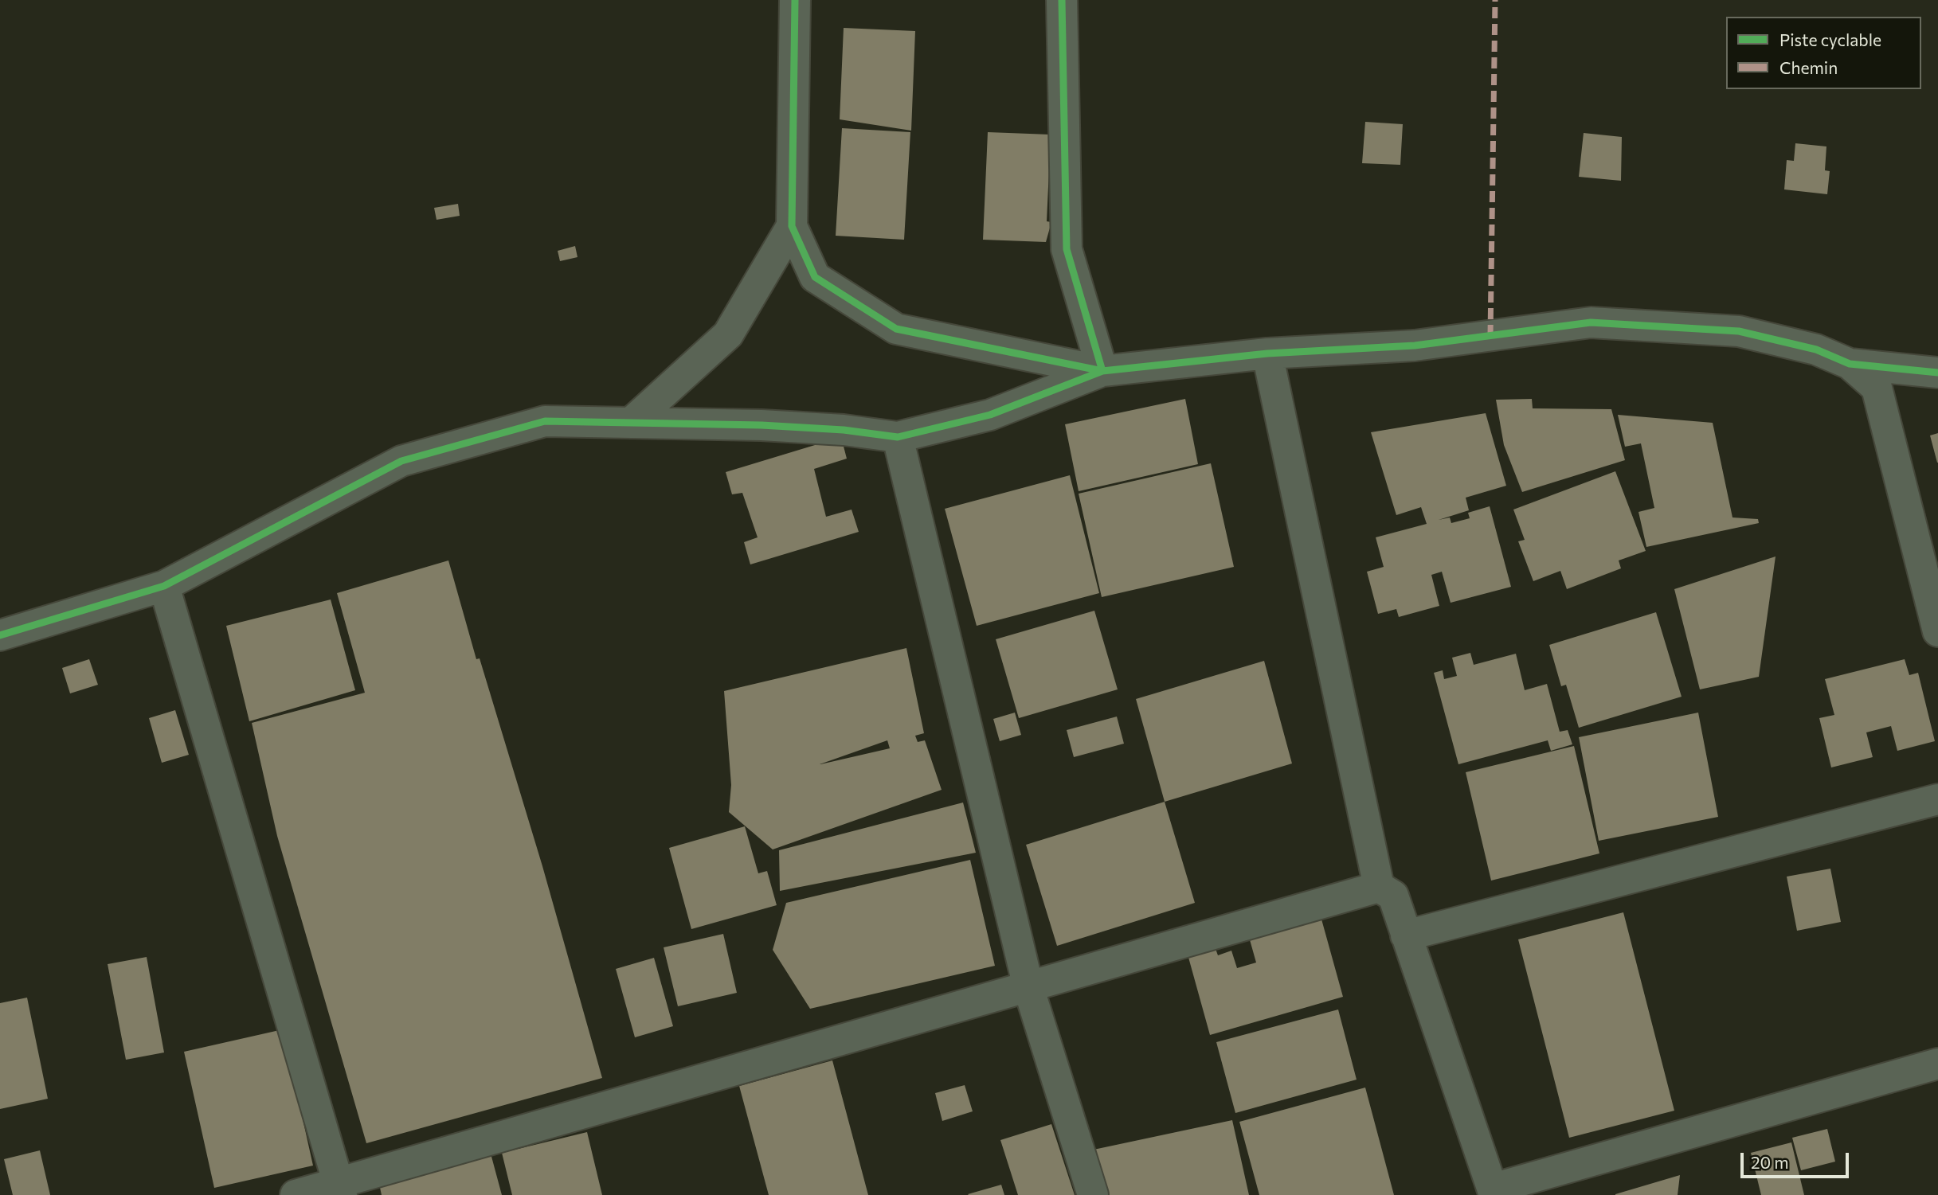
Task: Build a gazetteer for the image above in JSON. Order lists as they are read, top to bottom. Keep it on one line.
{"legend":["Piste cyclable","Chemin"],"scale_bar":"20 m"}
